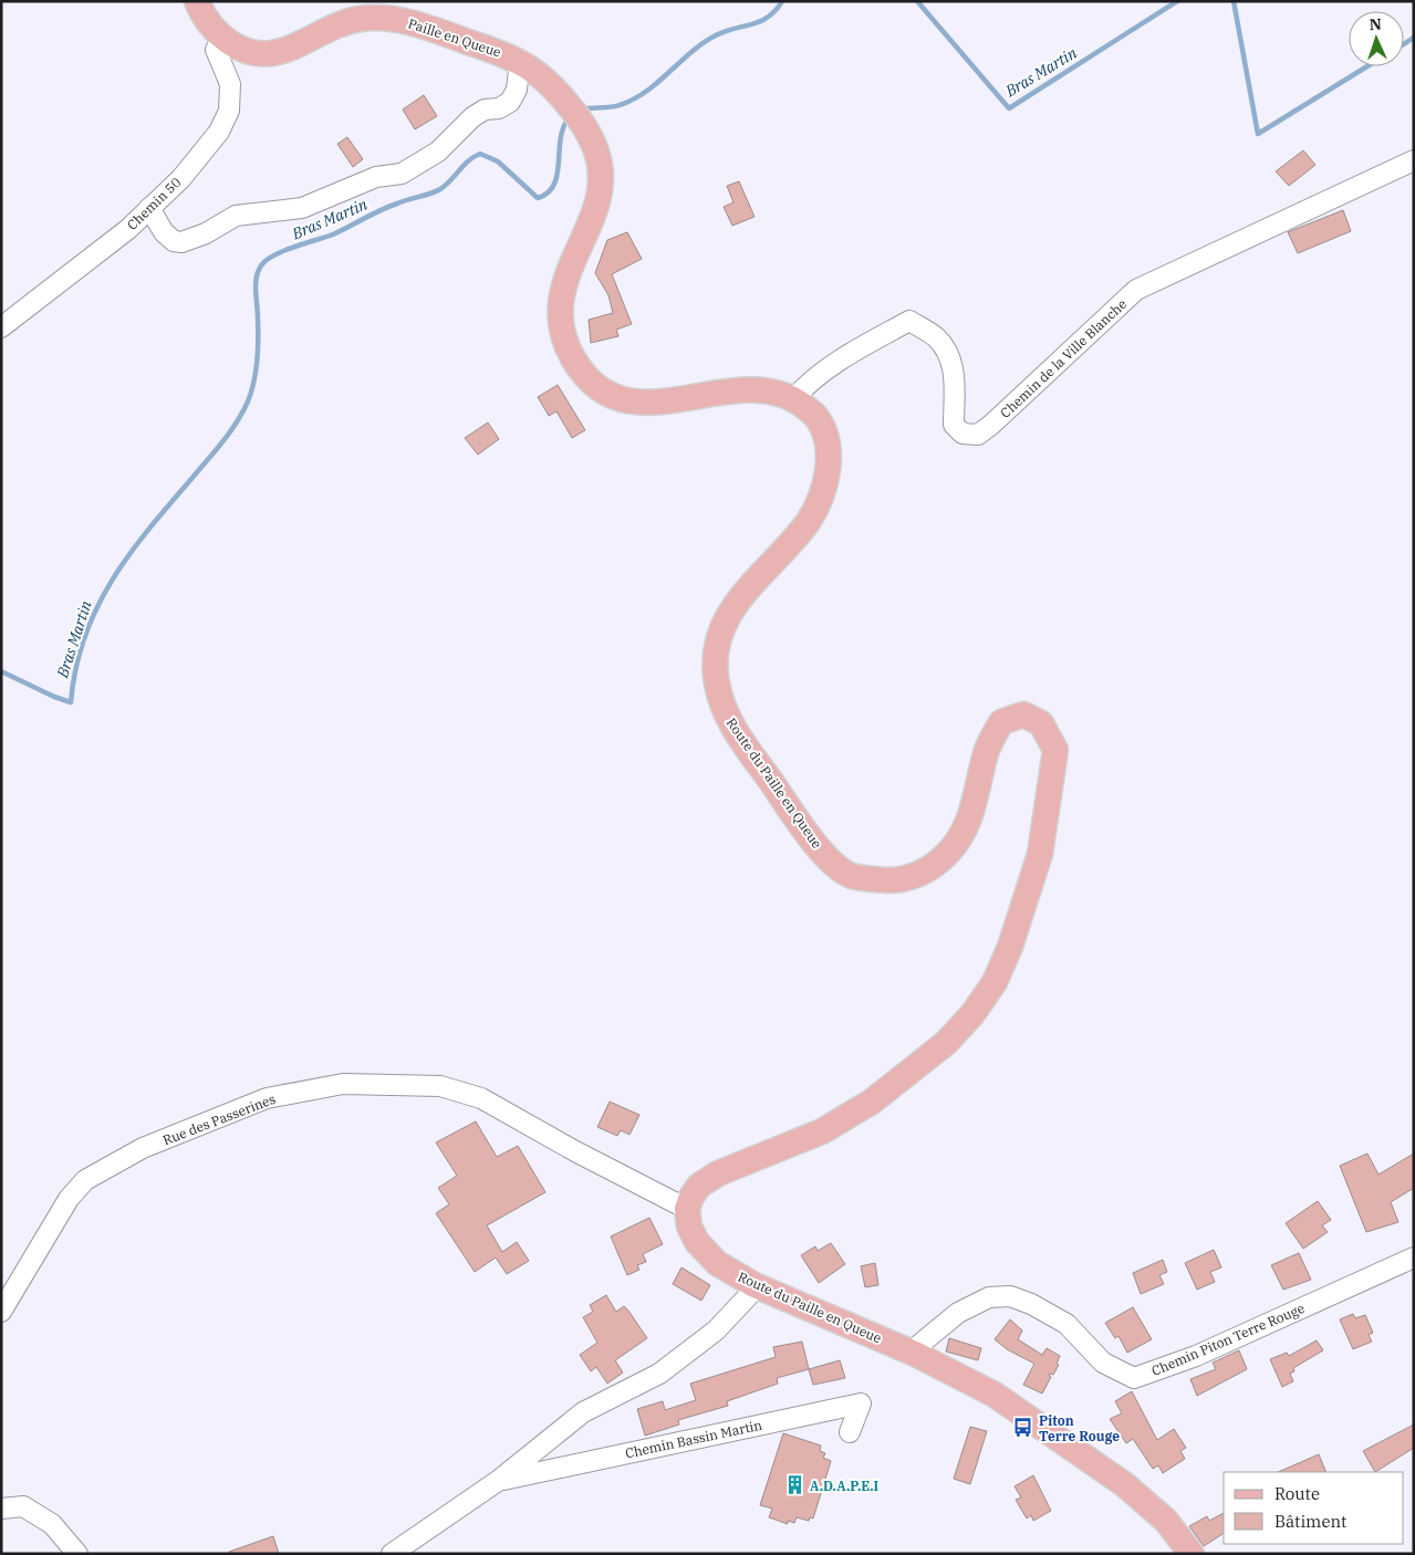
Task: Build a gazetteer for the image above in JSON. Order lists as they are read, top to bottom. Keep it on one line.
{"streets":{"main road":["Paille en Queue","Route du Paille en Queue"],"street":["Chemin 50","Chemin de la Ville Blanche","Rue des Passerines","Chemin Piton Terre Rouge","Chemin Bassin Martin"]},"crossings":[["Paille en Queue","Chemin 50"],["Paille en Queue","Route du Paille en Queue"],["Chemin de la Ville Blanche","Route du Paille en Queue"],["Route du Paille en Queue","Rue des Passerines"],["Route du Paille en Queue","Chemin Piton Terre Rouge"],["Route du Paille en Queue","Chemin Bassin Martin"]],"water":["Bras Martin"],"places":{"bus stop":["Piton Terre Rouge"],"building":["A.D.A.P.E.I"]},"legend":["Route","Bâtiment"],"north":"top"}
